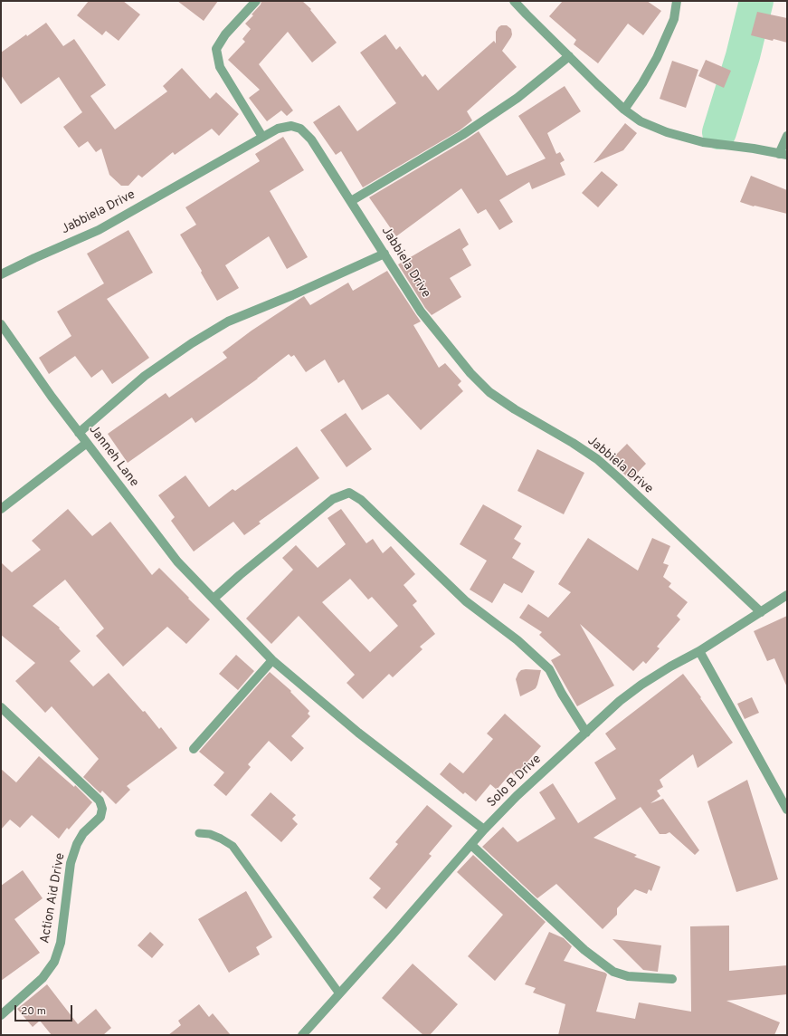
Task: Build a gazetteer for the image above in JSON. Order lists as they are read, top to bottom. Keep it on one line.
{"streets":{"street":["Jabbiela Drive","Janneh Lane","Solo B Drive","Action Aid Drive"]},"crossings":[["Jabbiela Drive","Solo B Drive"],["Janneh Lane","Solo B Drive"]],"scale_bar":"20 m"}
